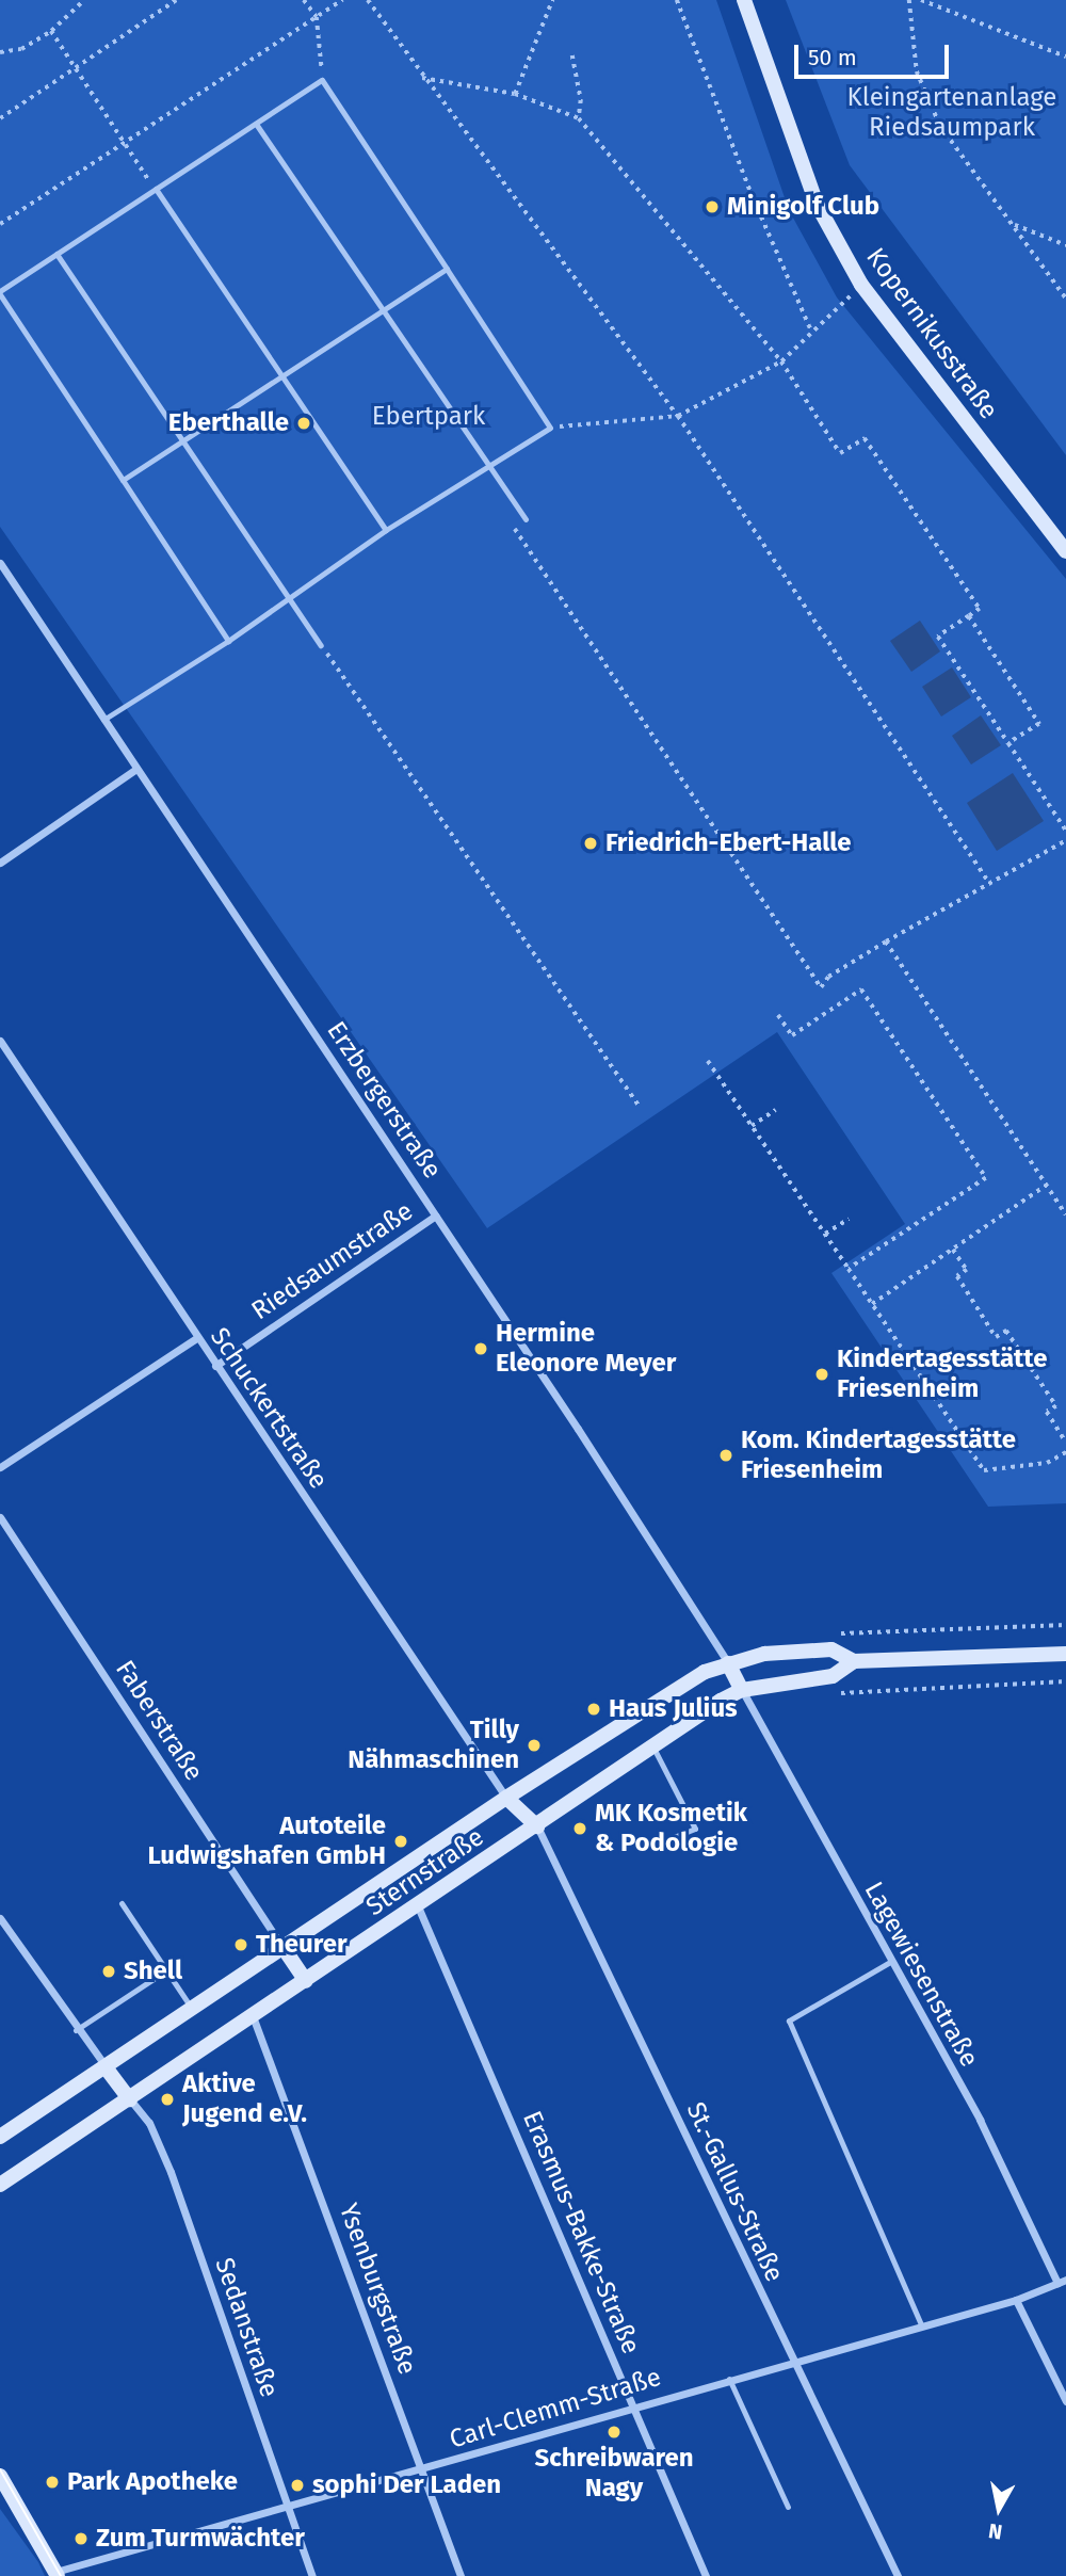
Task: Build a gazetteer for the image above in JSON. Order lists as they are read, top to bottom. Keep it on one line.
{"streets":{"main road":["Kopernikusstraße","Sternstraße"],"street":["Erzbergerstraße","Riedsaumstraße","Schuckertstraße","Faberstraße","Lagewiesenstraße","St.-Gallus-Straße","Erasmus-Bakke-Straße","Ysenburgstraße","Sedanstraße","Carl-Clemm-Straße"]},"crossings":[["Erzbergerstraße","Riedsaumstraße"],["Erzbergerstraße","Sternstraße"],["Riedsaumstraße","Schuckertstraße"],["Schuckertstraße","Sternstraße"],["Faberstraße","Sternstraße"],["Sternstraße","Lagewiesenstraße"],["Sternstraße","St.-Gallus-Straße"],["Sternstraße","Erasmus-Bakke-Straße"],["Sternstraße","Ysenburgstraße"],["Sternstraße","Sedanstraße"],["Lagewiesenstraße","Carl-Clemm-Straße"],["St.-Gallus-Straße","Carl-Clemm-Straße"],["Erasmus-Bakke-Straße","Carl-Clemm-Straße"],["Ysenburgstraße","Carl-Clemm-Straße"],["Sedanstraße","Carl-Clemm-Straße"]],"parks":["Kleingartenanlage Riedsaumpark","Ebertpark"],"places":["Minigolf Club","Eberthalle","Friedrich-Ebert-Halle","Hermine Eleonore Meyer","Kindertagesstätte Friesenheim","Kom. Kindertagesstätte Friesenheim","Haus Julius","Tilly Nähmaschinen","MK Kosmetik & Podologie","Autoteile Ludwigshafen GmbH","Theurer","Shell","Aktive Jugend e.V.","Schreibwaren Nagy","Park Apotheke","sophi Der Laden","Zum Turmwächter"],"scale_bar":"50 m","north":"bottom"}
